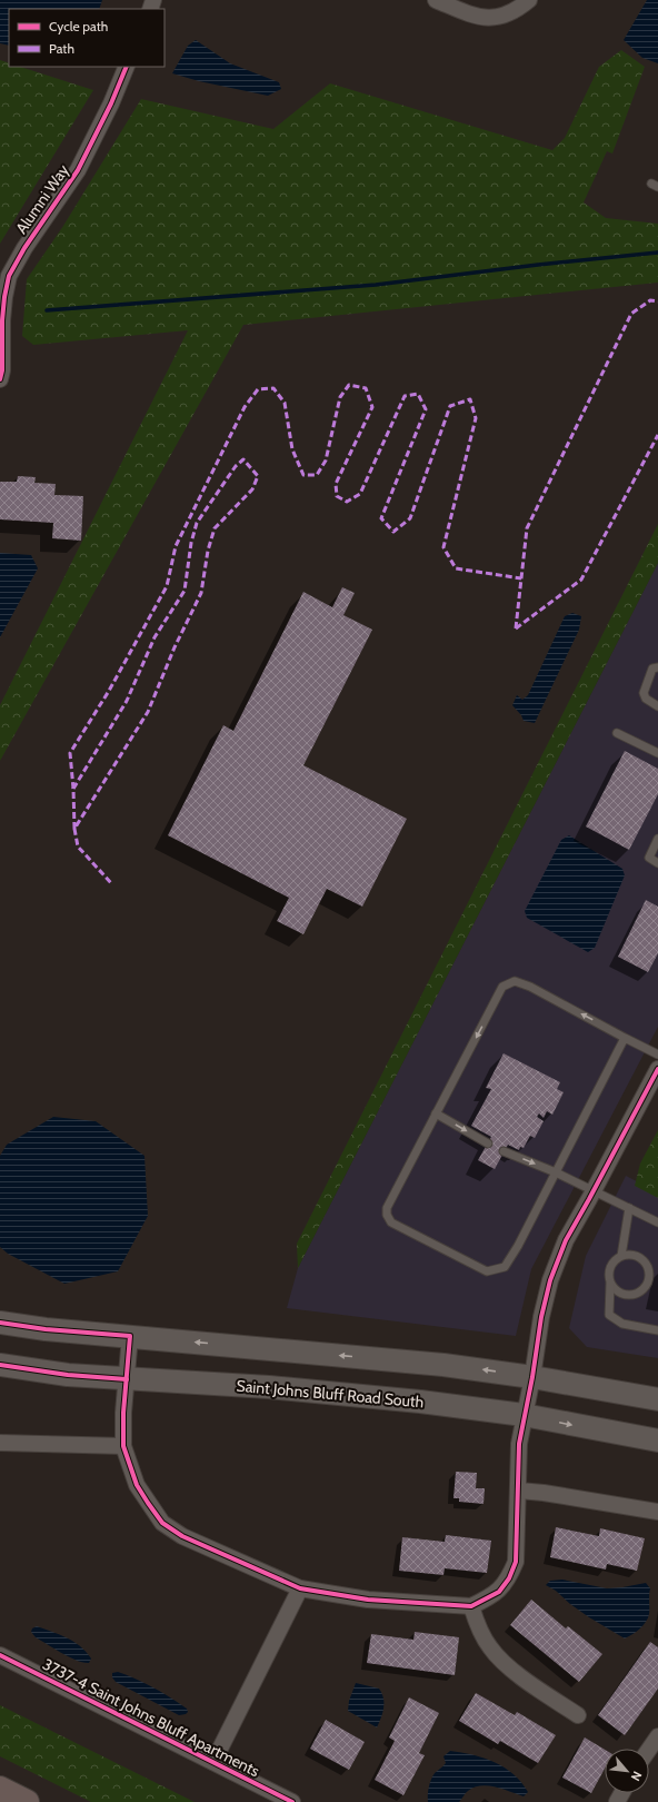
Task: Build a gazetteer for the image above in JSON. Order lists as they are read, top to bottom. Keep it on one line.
{"streets":{"main road":["Saint Johns Bluff Road South"],"street":["Alumni Way","3737-4 Saint Johns Bluff Apartments"]},"legend":["Cycle path","Path"],"north":"bottom right"}
